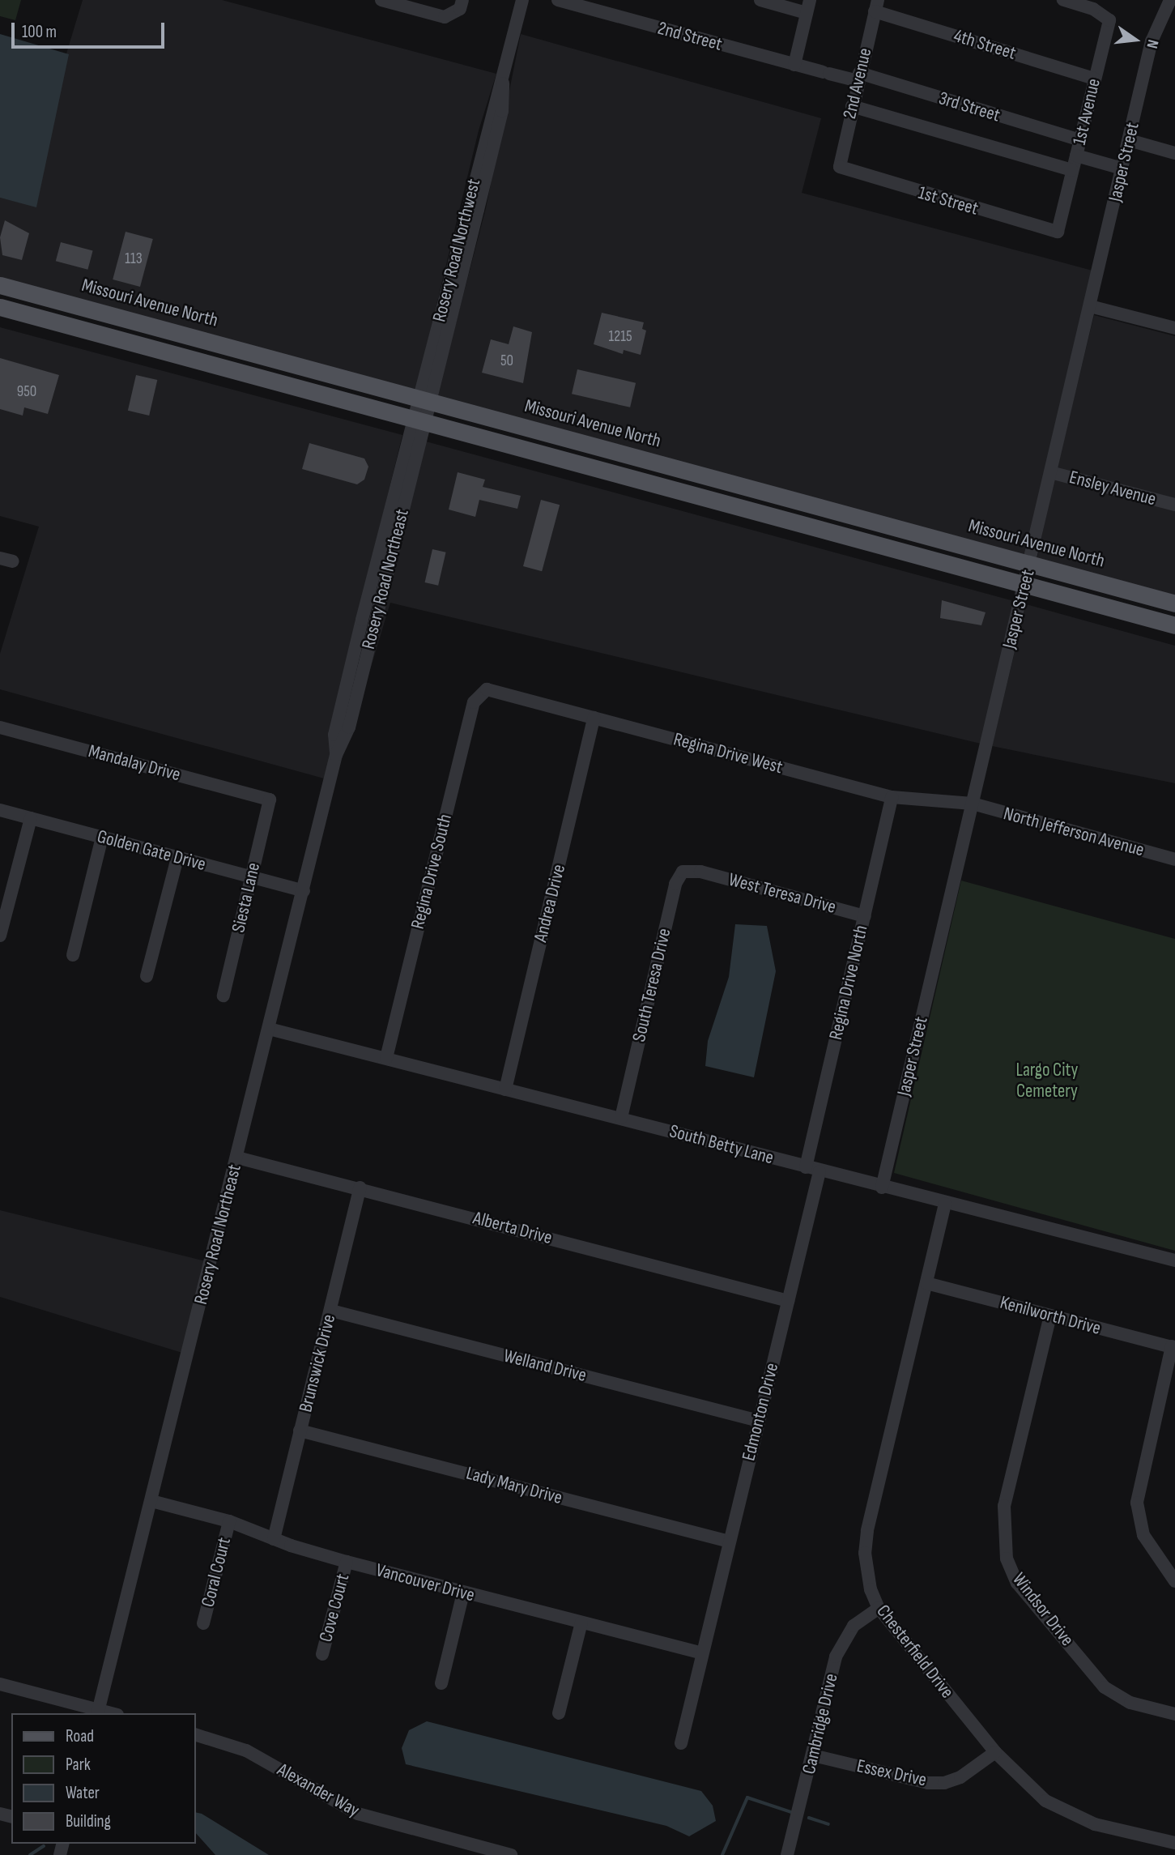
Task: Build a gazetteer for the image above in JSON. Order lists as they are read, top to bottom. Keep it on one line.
{"streets":{"main road":["Missouri Avenue North"],"street":["2nd Street","4th Street","2nd Avenue","3rd Street","1st Avenue","Jasper Street","1st Street","Rosery Road Northwest","Ensley Avenue","Rosery Road Northeast","Regina Drive West","Mandalay Drive","North Jefferson Avenue","Golden Gate Drive","Regina Drive South","West Teresa Drive","Siesta Lane","Andrea Drive","Regina Drive North","South Teresa Drive","South Betty Lane","Alberta Drive","Kenilworth Drive","Brunswick Drive","Welland Drive","Edmonton Drive","Lady Mary Drive","Coral Court","Vancouver Drive","Cove Court","Windsor Drive","Chesterfield Drive","Cambridge Drive","Essex Drive","Alexander Way"]},"crossings":[["2nd Street","2nd Avenue"],["2nd Street","3rd Street"],["4th Street","2nd Avenue"],["4th Street","1st Avenue"],["2nd Avenue","3rd Street"],["2nd Avenue","1st Street"],["3rd Street","1st Avenue"],["1st Avenue","1st Street"],["Jasper Street","Missouri Avenue North"],["Jasper Street","Ensley Avenue"],["Jasper Street","Regina Drive West"],["Jasper Street","North Jefferson Avenue"],["Jasper Street","South Betty Lane"],["Rosery Road Northwest","Missouri Avenue North"],["Rosery Road Northwest","Rosery Road Northeast"],["Missouri Avenue North","Rosery Road Northeast"],["Rosery Road Northeast","Golden Gate Drive"],["Rosery Road Northeast","South Betty Lane"],["Rosery Road Northeast","Alberta Drive"],["Rosery Road Northeast","Vancouver Drive"],["Regina Drive West","North Jefferson Avenue"],["Regina Drive West","Regina Drive South"],["Regina Drive West","Andrea Drive"],["Regina Drive West","Regina Drive North"],["Mandalay Drive","Siesta Lane"],["Golden Gate Drive","Siesta Lane"],["Regina Drive South","South Betty Lane"],["West Teresa Drive","Regina Drive North"],["West Teresa Drive","South Teresa Drive"],["Andrea Drive","South Betty Lane"],["Regina Drive North","South Betty Lane"],["South Teresa Drive","South Betty Lane"],["South Betty Lane","Edmonton Drive"],["South Betty Lane","Chesterfield Drive"],["Alberta Drive","Brunswick Drive"],["Alberta Drive","Edmonton Drive"],["Kenilworth Drive","Windsor Drive"],["Kenilworth Drive","Chesterfield Drive"],["Brunswick Drive","Welland Drive"],["Brunswick Drive","Lady Mary Drive"],["Brunswick Drive","Vancouver Drive"],["Welland Drive","Edmonton Drive"],["Edmonton Drive","Lady Mary Drive"],["Edmonton Drive","Vancouver Drive"],["Coral Court","Vancouver Drive"],["Vancouver Drive","Cove Court"],["Chesterfield Drive","Cambridge Drive"],["Chesterfield Drive","Essex Drive"],["Cambridge Drive","Essex Drive"]],"parks":["Largo City Cemetery"],"house_numbers":["113","1215","50","950"],"legend":["Road","Park","Water","Building"],"scale_bar":"100 m","north":"right"}
